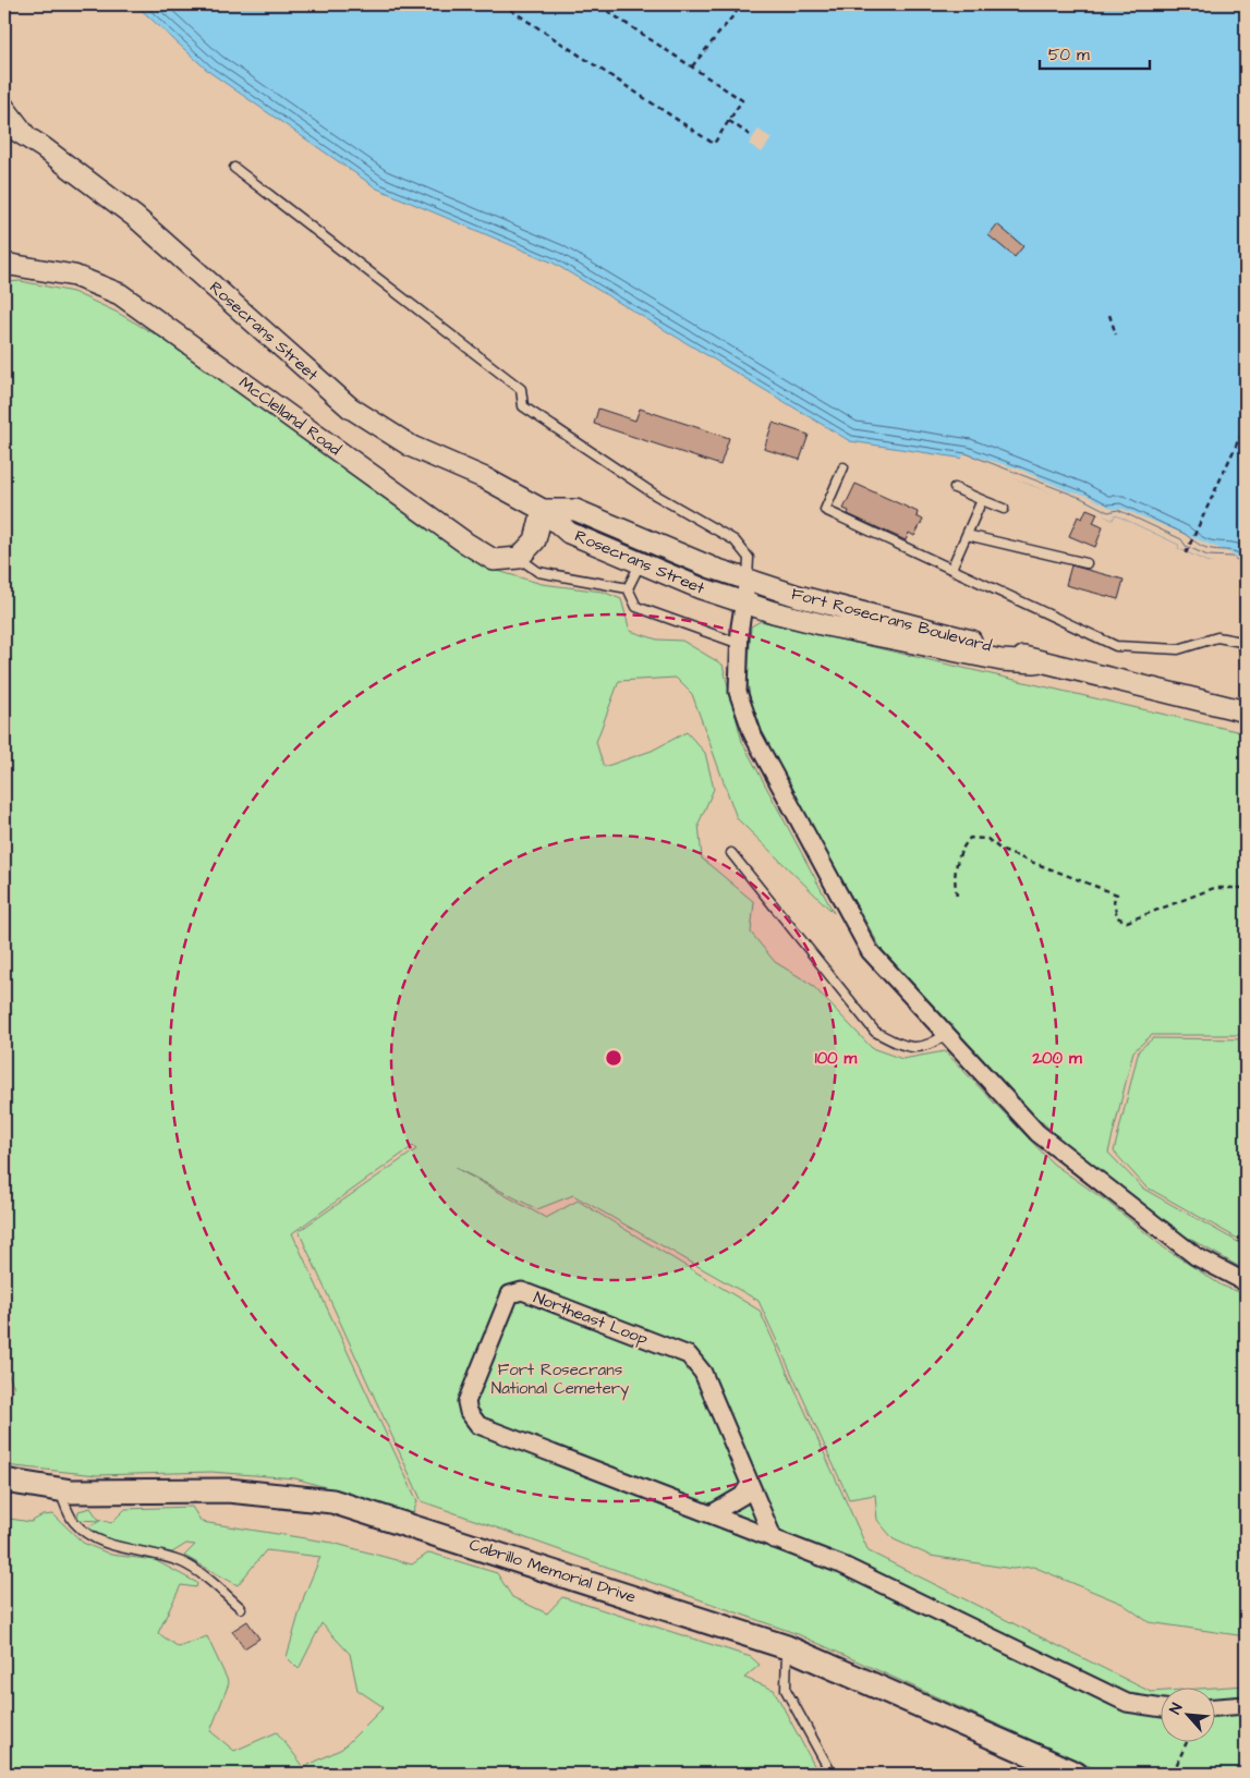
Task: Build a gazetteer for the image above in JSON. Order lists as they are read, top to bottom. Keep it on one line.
{"streets":{"main road":["Cabrillo Memorial Drive"],"street":["Rosecrans Street","McClelland Road","Fort Rosecrans Boulevard","Northeast Loop"]},"crossings":[["Rosecrans Street","Fort Rosecrans Boulevard"]],"parks":["Fort Rosecrans National Cemetery"],"scale_bar":"50 m","north":"top left","rings":["100 m","200 m"]}
